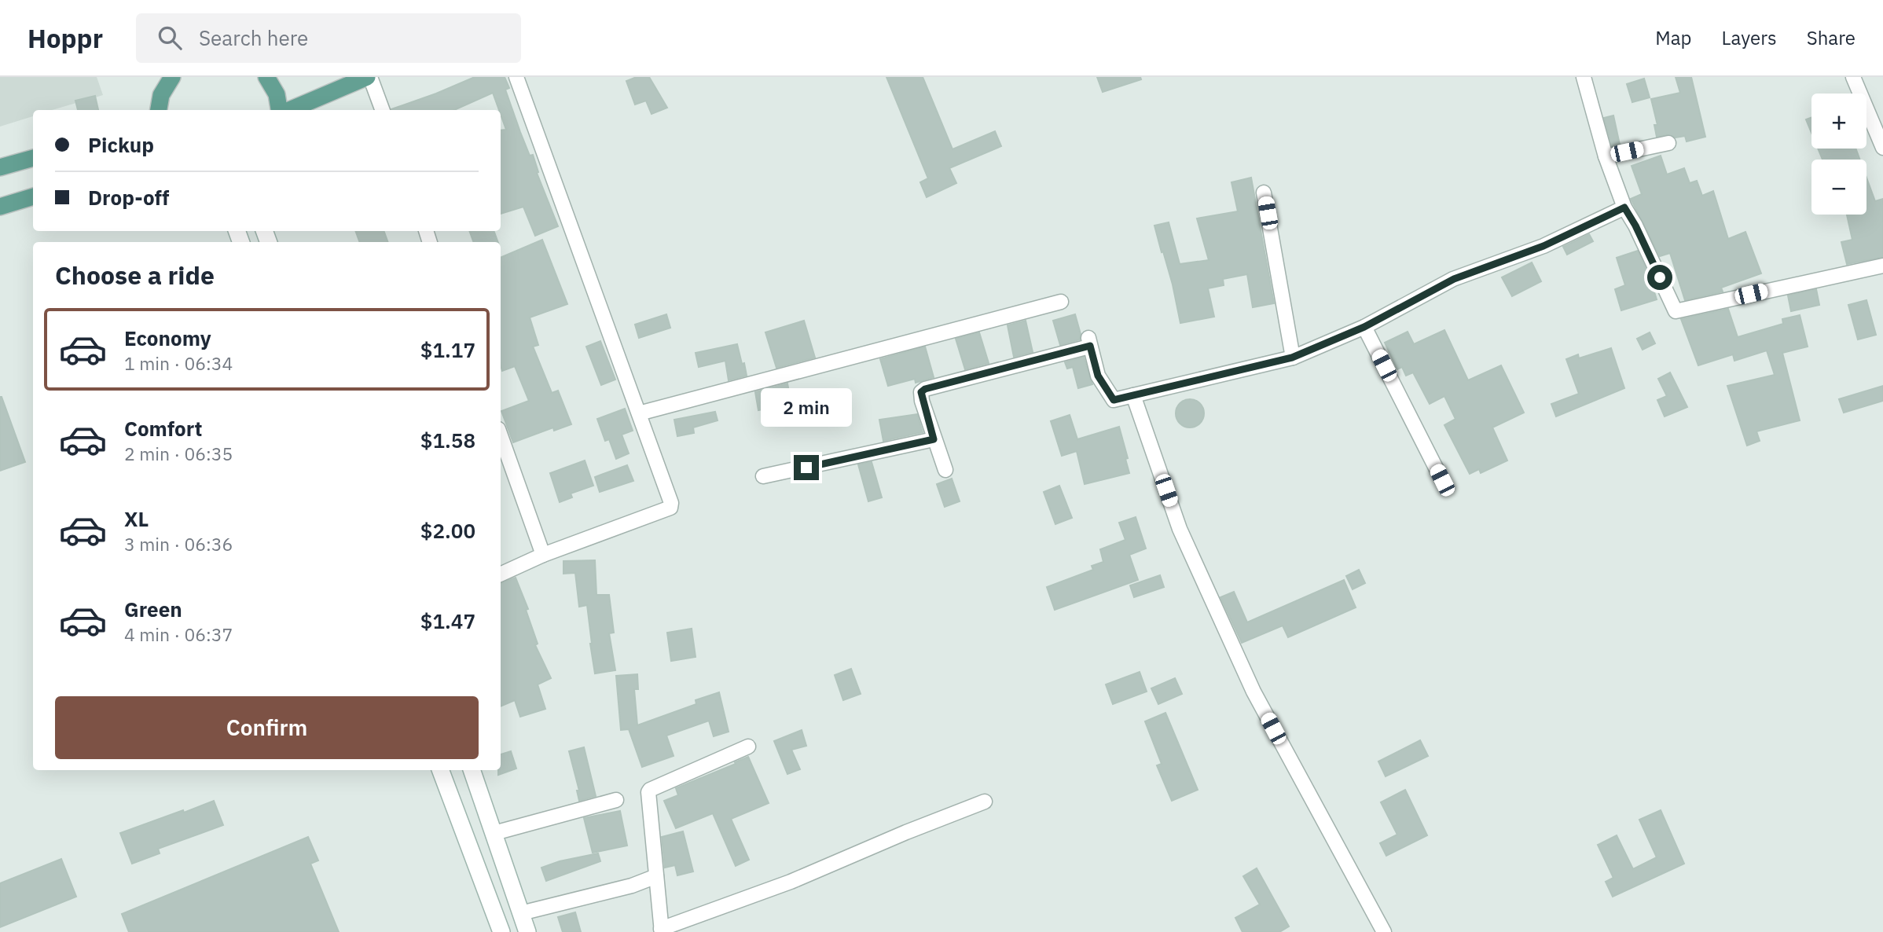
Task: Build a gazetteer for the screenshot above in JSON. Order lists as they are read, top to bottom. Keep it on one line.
{"page":{"header":"Hoppr","search":"Search here","nav":["Map","Layers","Share"],"map_buttons":["+","−"],"banner":["Pickup","Drop-off"],"heading":"Choose a ride","list":[{"name":"Economy","note":"1 min · 06:34","value":"$1.17"},{"name":"Comfort","note":"2 min · 06:35","value":"$1.58"},{"name":"XL","note":"3 min · 06:36","value":"$2.00"},{"name":"Green","note":"4 min · 06:37","value":"$1.47"}],"bubble":"2 min","buttons":"Confirm"}}
